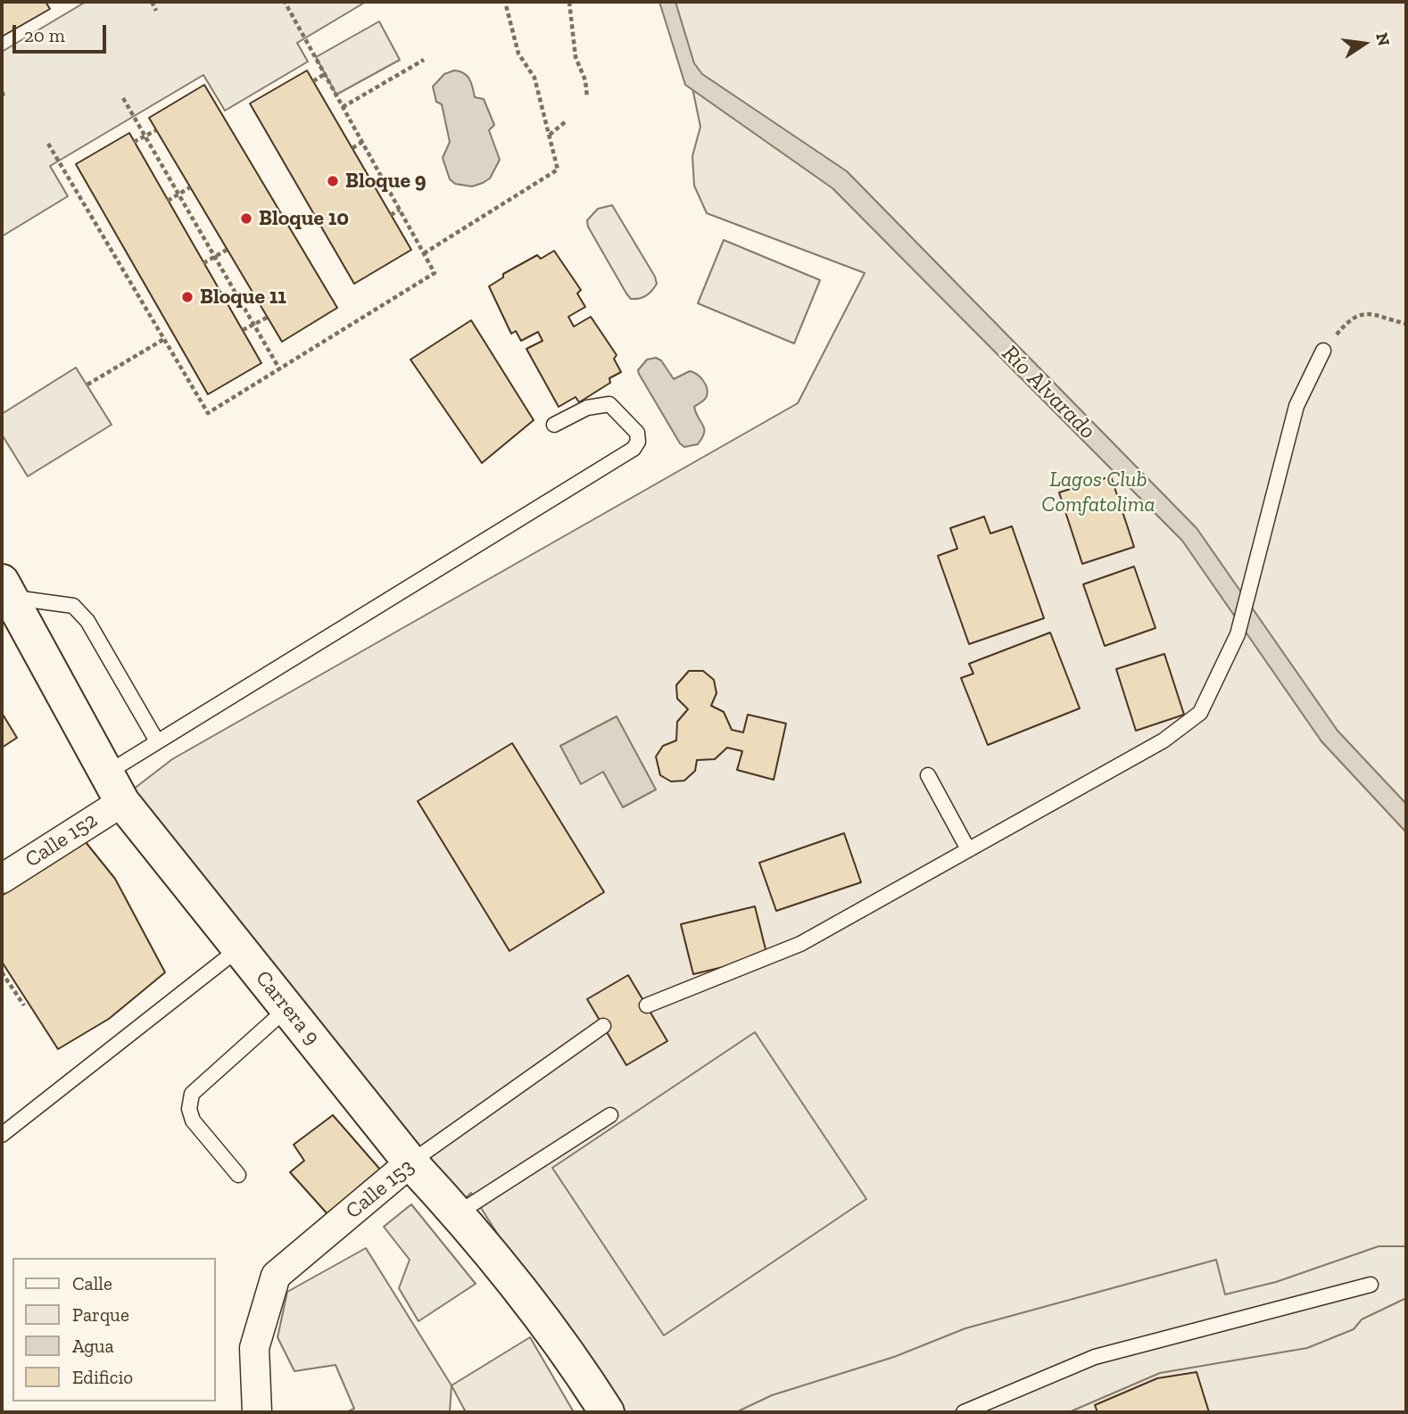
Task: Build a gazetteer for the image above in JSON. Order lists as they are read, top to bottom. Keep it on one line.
{"streets":{"street":["Calle 152","Carrera 9","Calle 153"]},"crossings":[["Calle 152","Carrera 9"],["Carrera 9","Calle 153"]],"water":["Río Alvarado"],"parks":["Lagos Club Comfatolima"],"places":["Bloque 9","Bloque 10","Bloque 11"],"legend":["Calle","Parque","Agua","Edificio"],"scale_bar":"20 m","north":"right"}
